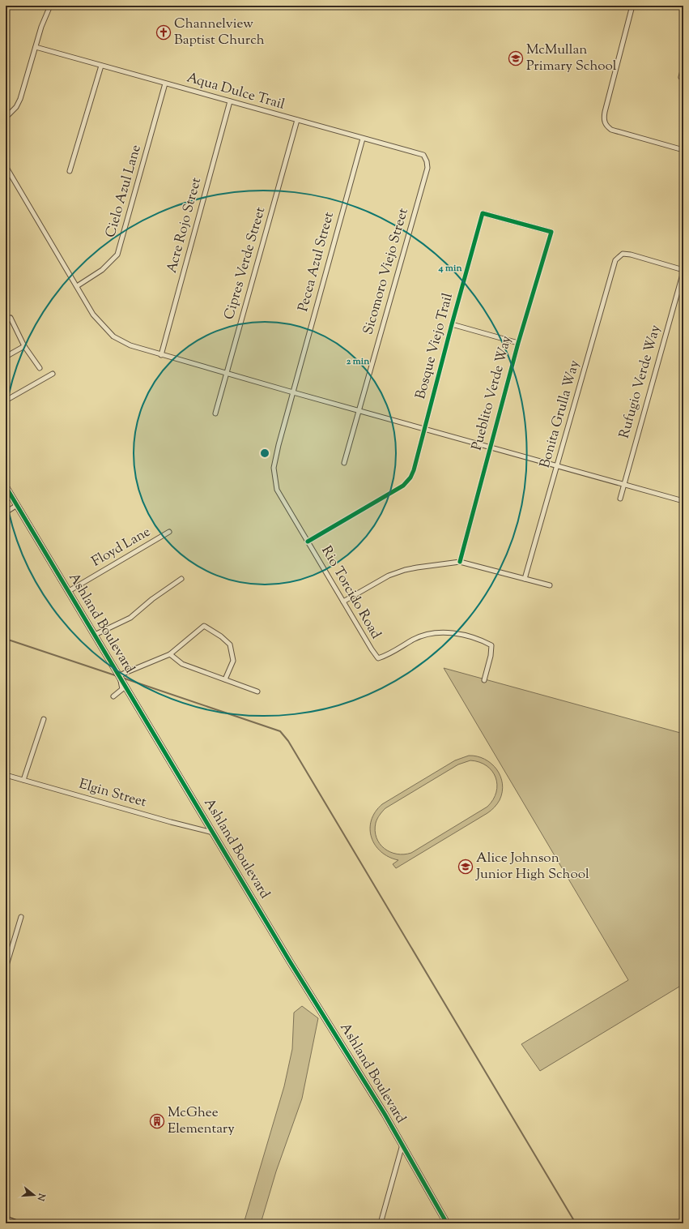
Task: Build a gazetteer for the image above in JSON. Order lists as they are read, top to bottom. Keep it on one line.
{"streets":{"street":["Aqua Dulce Trail","Cielo Azul Lane","Acre Rojo Street","Pecea Azul Street","Cipres Verde Street","Sicomoro Viejo Street","Bosque Viejo Trail","Rufugio Verde Way","Pueblito Verde Way","Bonita Grulla Way","Floyd Lane","Rio Torcido Road","Ashland Boulevard","Elgin Street"]},"crossings":[["Aqua Dulce Trail","Cielo Azul Lane"],["Aqua Dulce Trail","Acre Rojo Street"],["Aqua Dulce Trail","Pecea Azul Street"],["Aqua Dulce Trail","Cipres Verde Street"],["Aqua Dulce Trail","Sicomoro Viejo Street"],["Pecea Azul Street","Rio Torcido Road"],["Bosque Viejo Trail","Pueblito Verde Way"],["Bosque Viejo Trail","Rio Torcido Road"],["Rufugio Verde Way","Bonita Grulla Way"],["Floyd Lane","Ashland Boulevard"],["Ashland Boulevard","Elgin Street"]],"places":{"church":["Channelview Baptist Church"],"school or university":["McMullan Primary School","Alice Johnson Junior High School"],"building":["McGhee Elementary"]},"north":"right","rings":["4 min","2 min"]}
